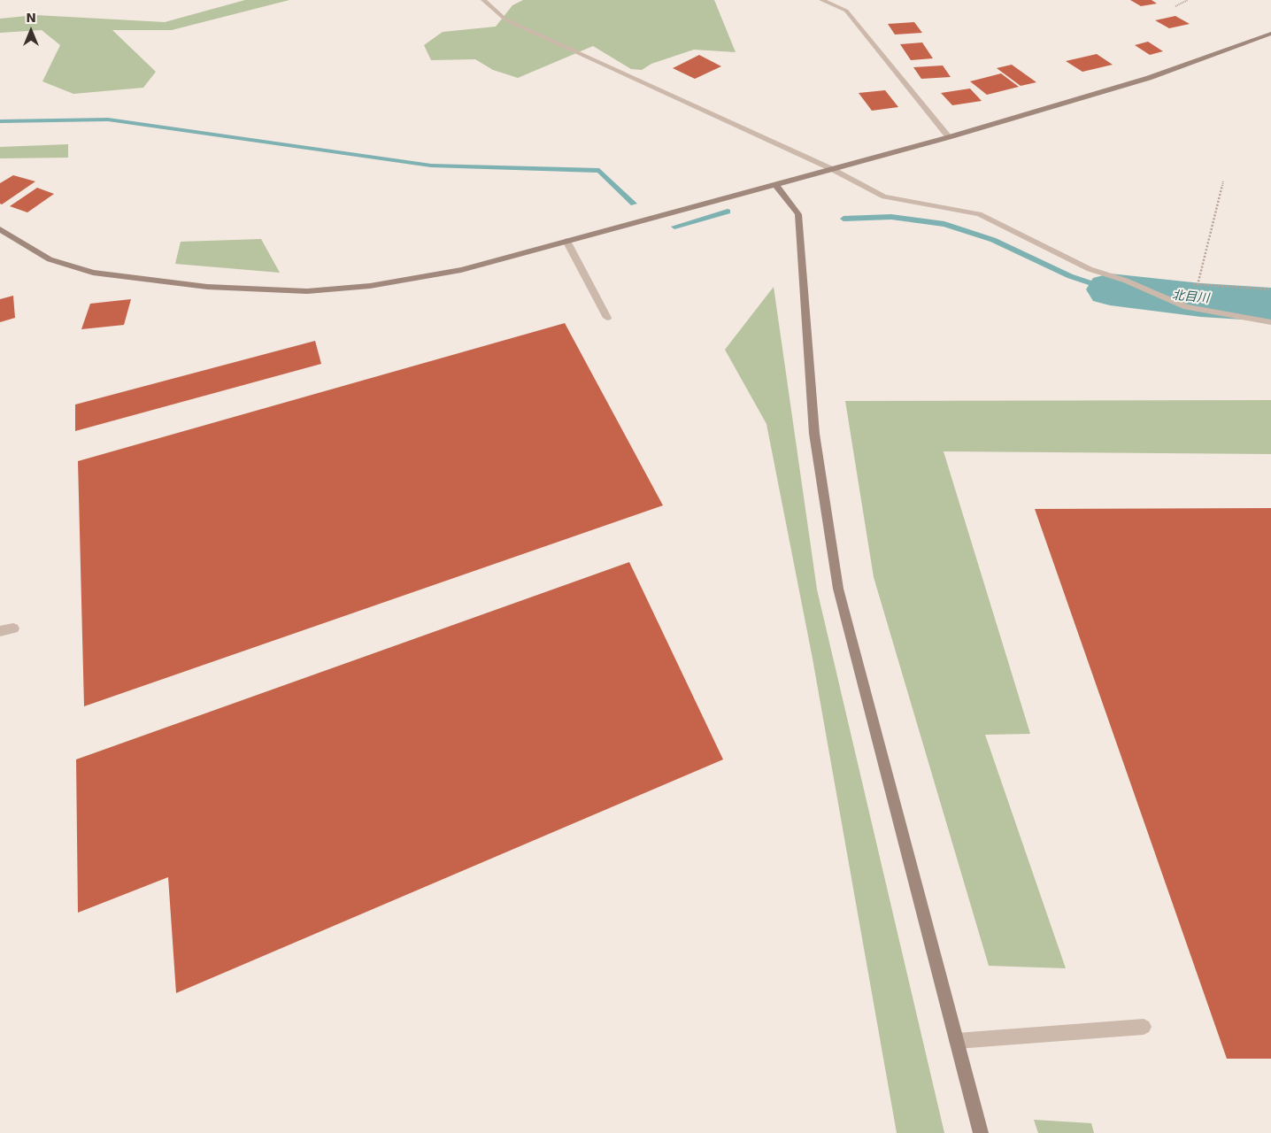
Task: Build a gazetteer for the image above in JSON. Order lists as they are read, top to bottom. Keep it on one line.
{"water":["北目川"],"north":"top"}
